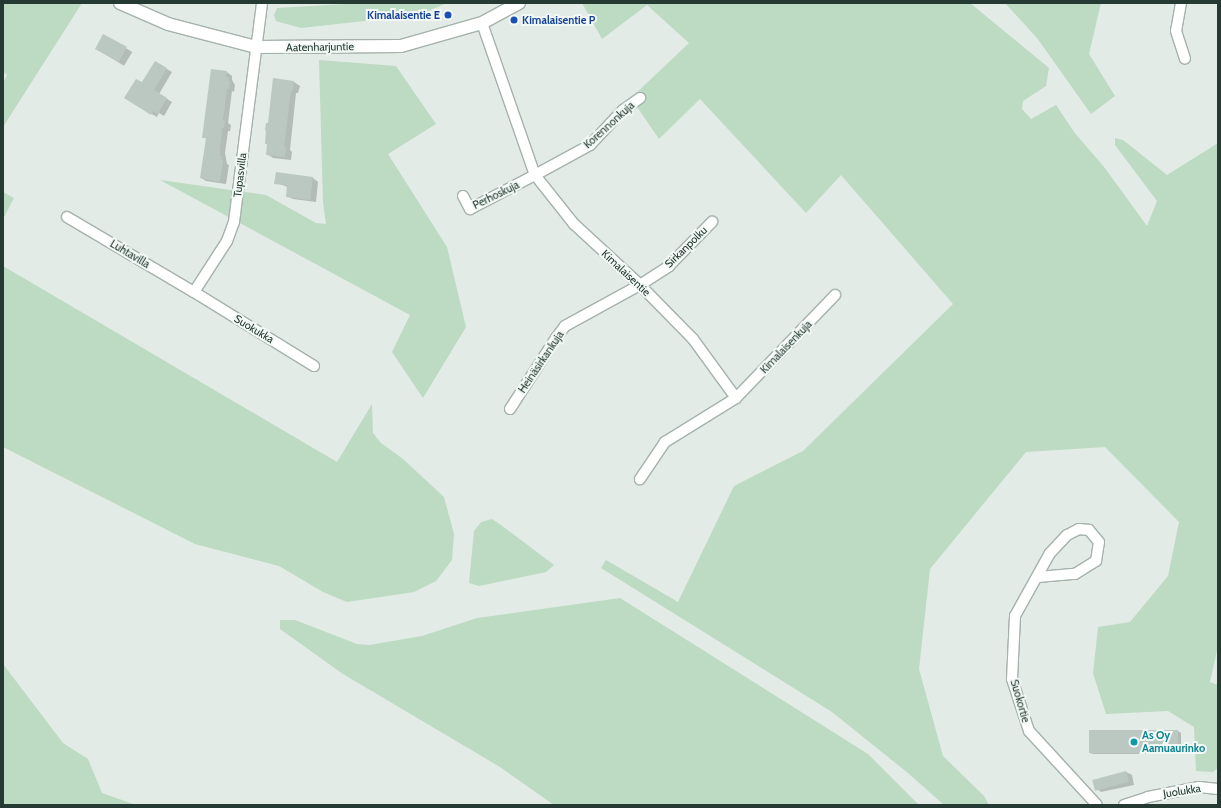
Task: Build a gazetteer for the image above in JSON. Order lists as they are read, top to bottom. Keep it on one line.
{"streets":{"street":["Aatenharjuntie","Korennonkuja","Tupasvilla","Perhoskuja","Sirkanpolku","Luhtavilla","Kimalaisentie","Suokukka","Kimalaisenkuja","Heinäsirkankuja","Suokortie","Juolukka"]},"crossings":[["Aatenharjuntie","Tupasvilla"],["Aatenharjuntie","Kimalaisentie"],["Korennonkuja","Perhoskuja"],["Korennonkuja","Kimalaisentie"],["Tupasvilla","Luhtavilla"],["Tupasvilla","Suokukka"],["Perhoskuja","Kimalaisentie"],["Sirkanpolku","Kimalaisentie"],["Sirkanpolku","Heinäsirkankuja"],["Luhtavilla","Suokukka"],["Kimalaisentie","Kimalaisenkuja"],["Kimalaisentie","Heinäsirkankuja"]],"places":["Kimalaisentie E","Kimalaisentie P","As Oy Aamuaurinko"]}
